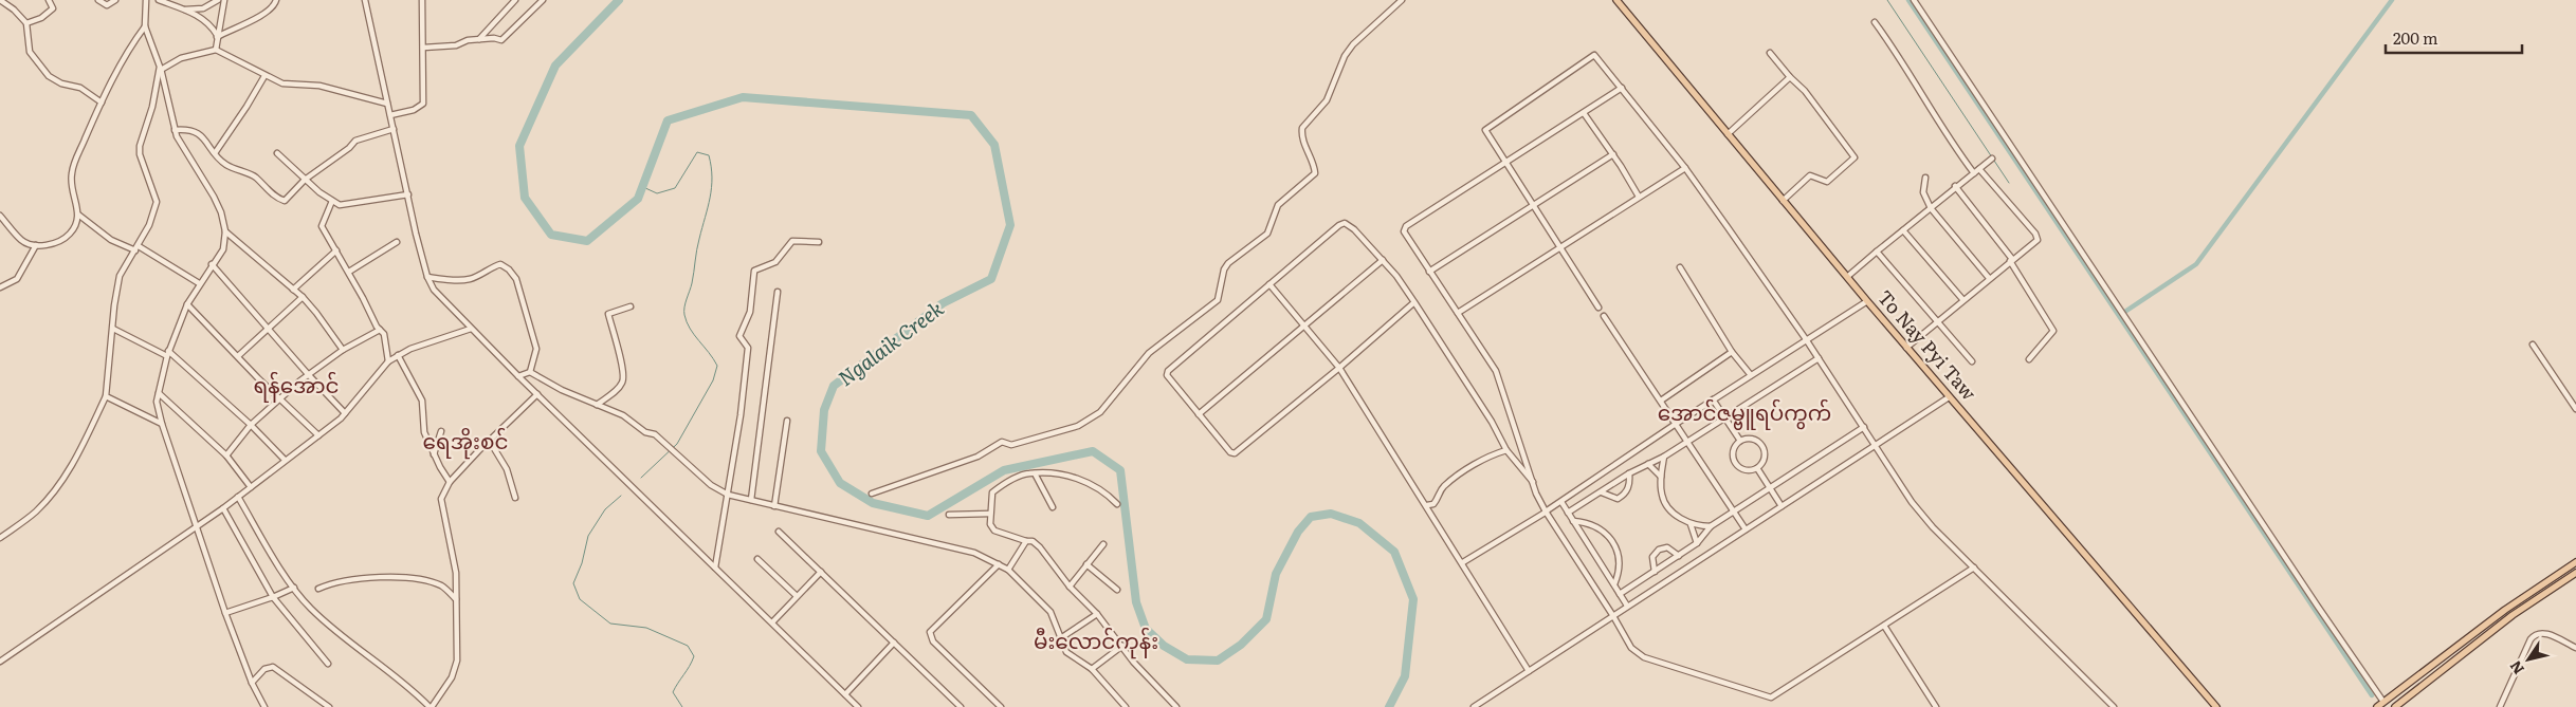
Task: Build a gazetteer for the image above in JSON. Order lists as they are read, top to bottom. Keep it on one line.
{"streets":{"main road":["To Nay Pyi Taw"]},"districts":["ရန်အောင်","အောင်ဇမ္ဗူရပ်ကွက်","ရေအိုးစင်","မီးလောင်ကုန်း"],"water":["Ngalaik Creek"],"scale_bar":"200 m","north":"bottom left"}
